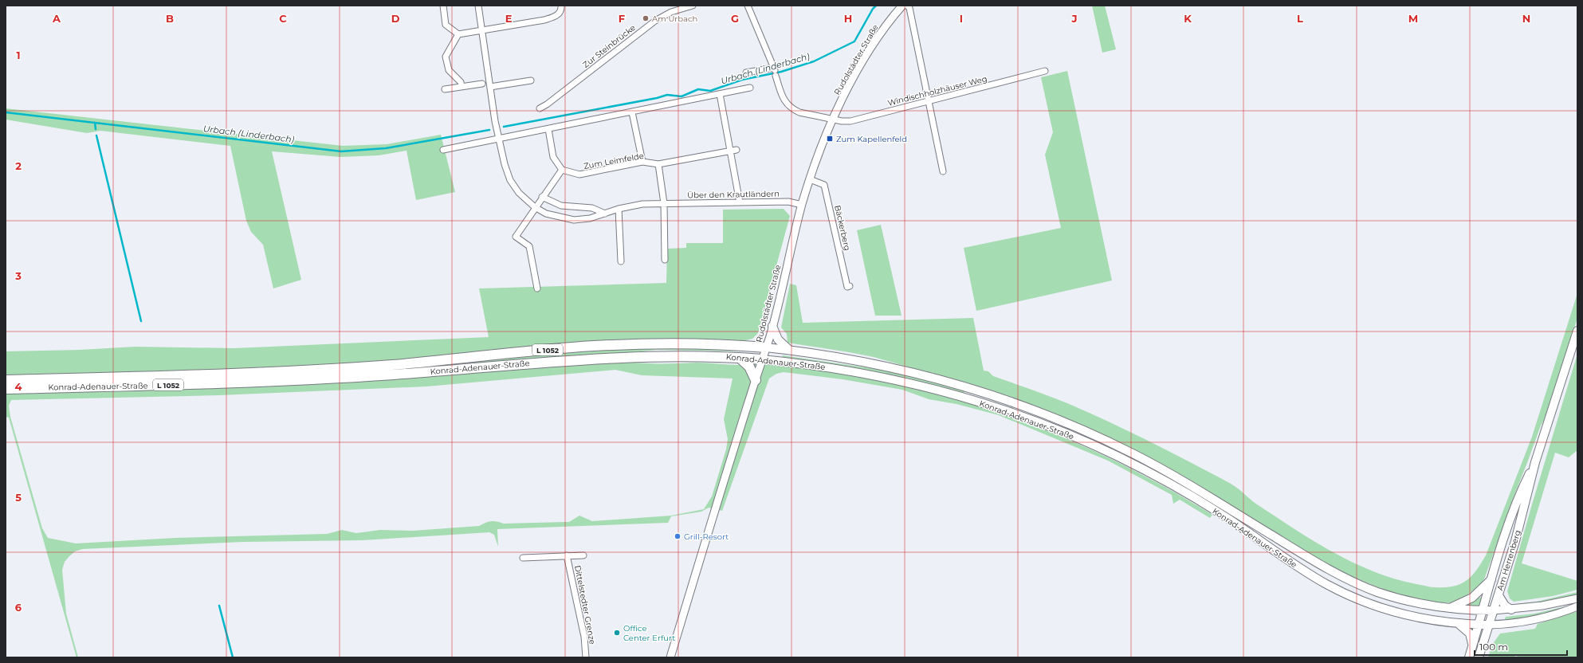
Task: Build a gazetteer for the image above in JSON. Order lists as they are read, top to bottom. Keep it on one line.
{"streets":{"highway":["L 1052","Konrad-Adenauer-Straße"],"main road":["Am Herrenberg"],"street":["Zur Steinbrücke","Rudolstädter Straße","Windischholzhäuser Weg","Zum Leimfelde","Über den Krautländern","Bäckerberg","Dittelstedter Grenze"]},"crossings":[["Rudolstädter Straße","Windischholzhäuser Weg"],["Rudolstädter Straße","Über den Krautländern"],["Rudolstädter Straße","Bäckerberg"],["Rudolstädter Straße","Konrad-Adenauer-Straße"],["L 1052","Konrad-Adenauer-Straße"],["L 1052","Am Herrenberg"],["Konrad-Adenauer-Straße","Am Herrenberg"]],"water":["Urbach (Linderbach)"],"places":{"other":["Am Urbach","Grill-Resort","Office Center Erfurt"],"transit":["Zum Kapellenfeld"]},"scale_bar":"100 m","grid":{"columns":["A","B","C","D","E","F","G","H","I","J","K","L","M","N"],"rows":["1","2","3","4","5","6"]}}
